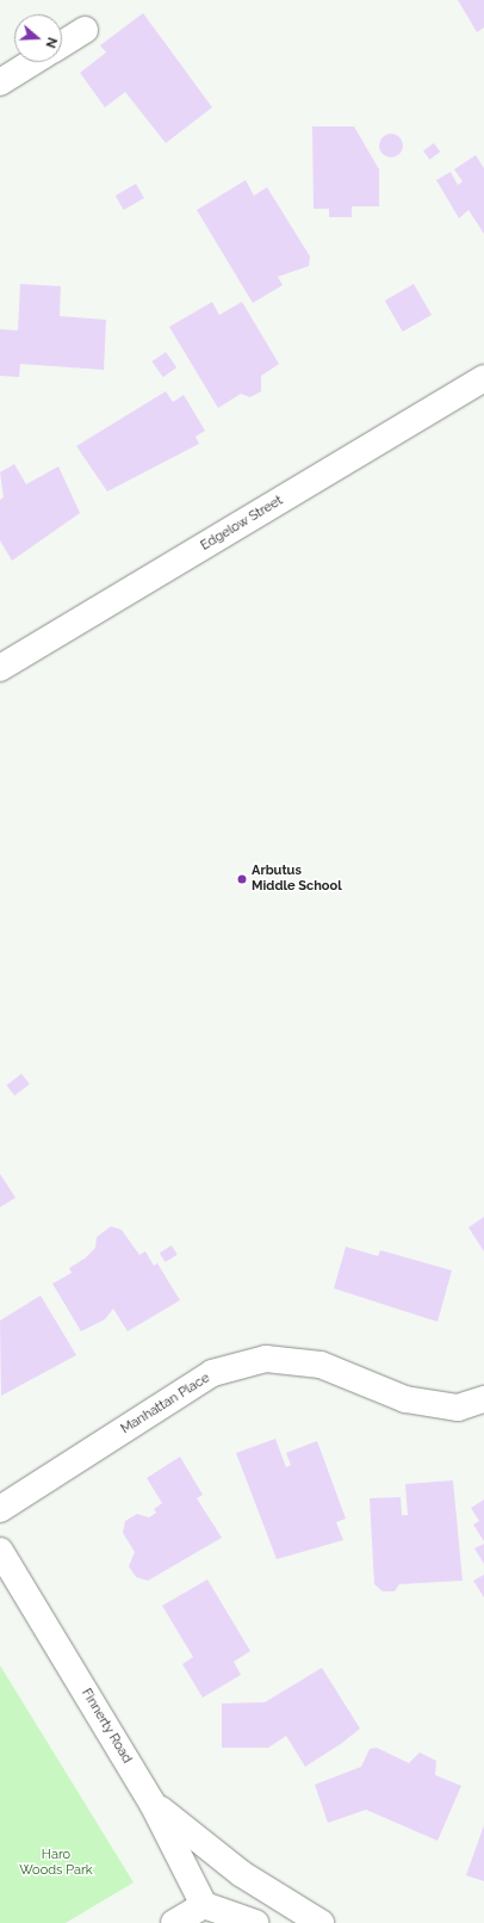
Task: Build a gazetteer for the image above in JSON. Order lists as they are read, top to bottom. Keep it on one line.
{"streets":{"street":["Edgelow Street","Manhattan Place","Finnerty Road"]},"parks":["Haro Woods Park"],"places":["Arbutus Middle School"],"north":"right"}
